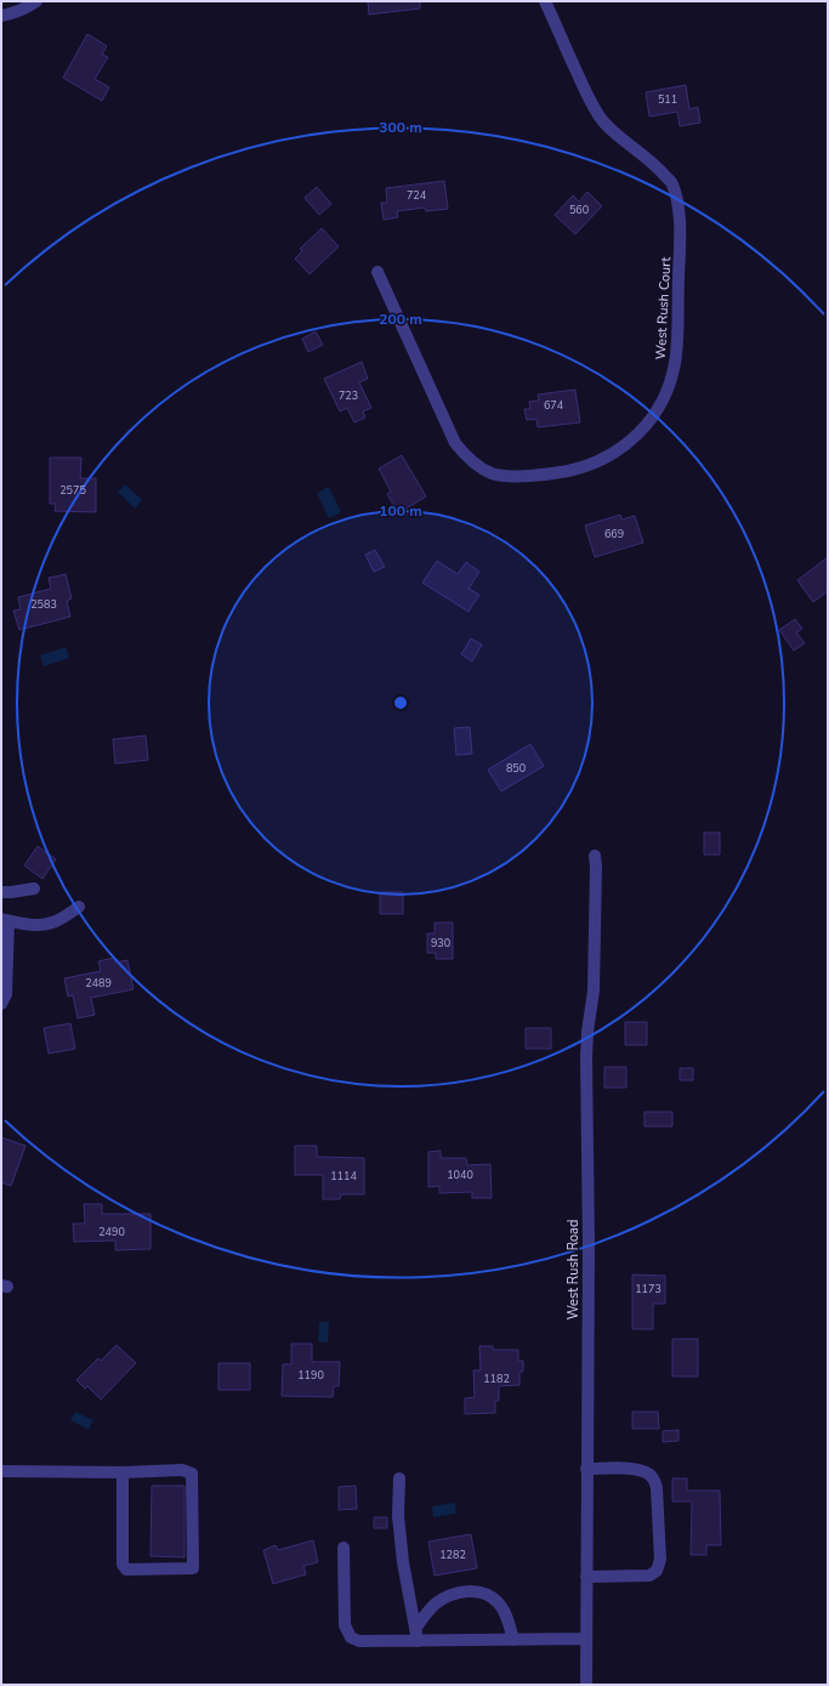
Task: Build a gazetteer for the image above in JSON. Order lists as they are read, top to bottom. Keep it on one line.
{"streets":{"street":["West Rush Court","West Rush Road"]},"house_numbers":["511","724","560","723","674","2575","669","2583","850","930","2489","1040","1114","2490","1173","1190","1182","1282"],"rings":["300 m","200 m","100 m"]}
